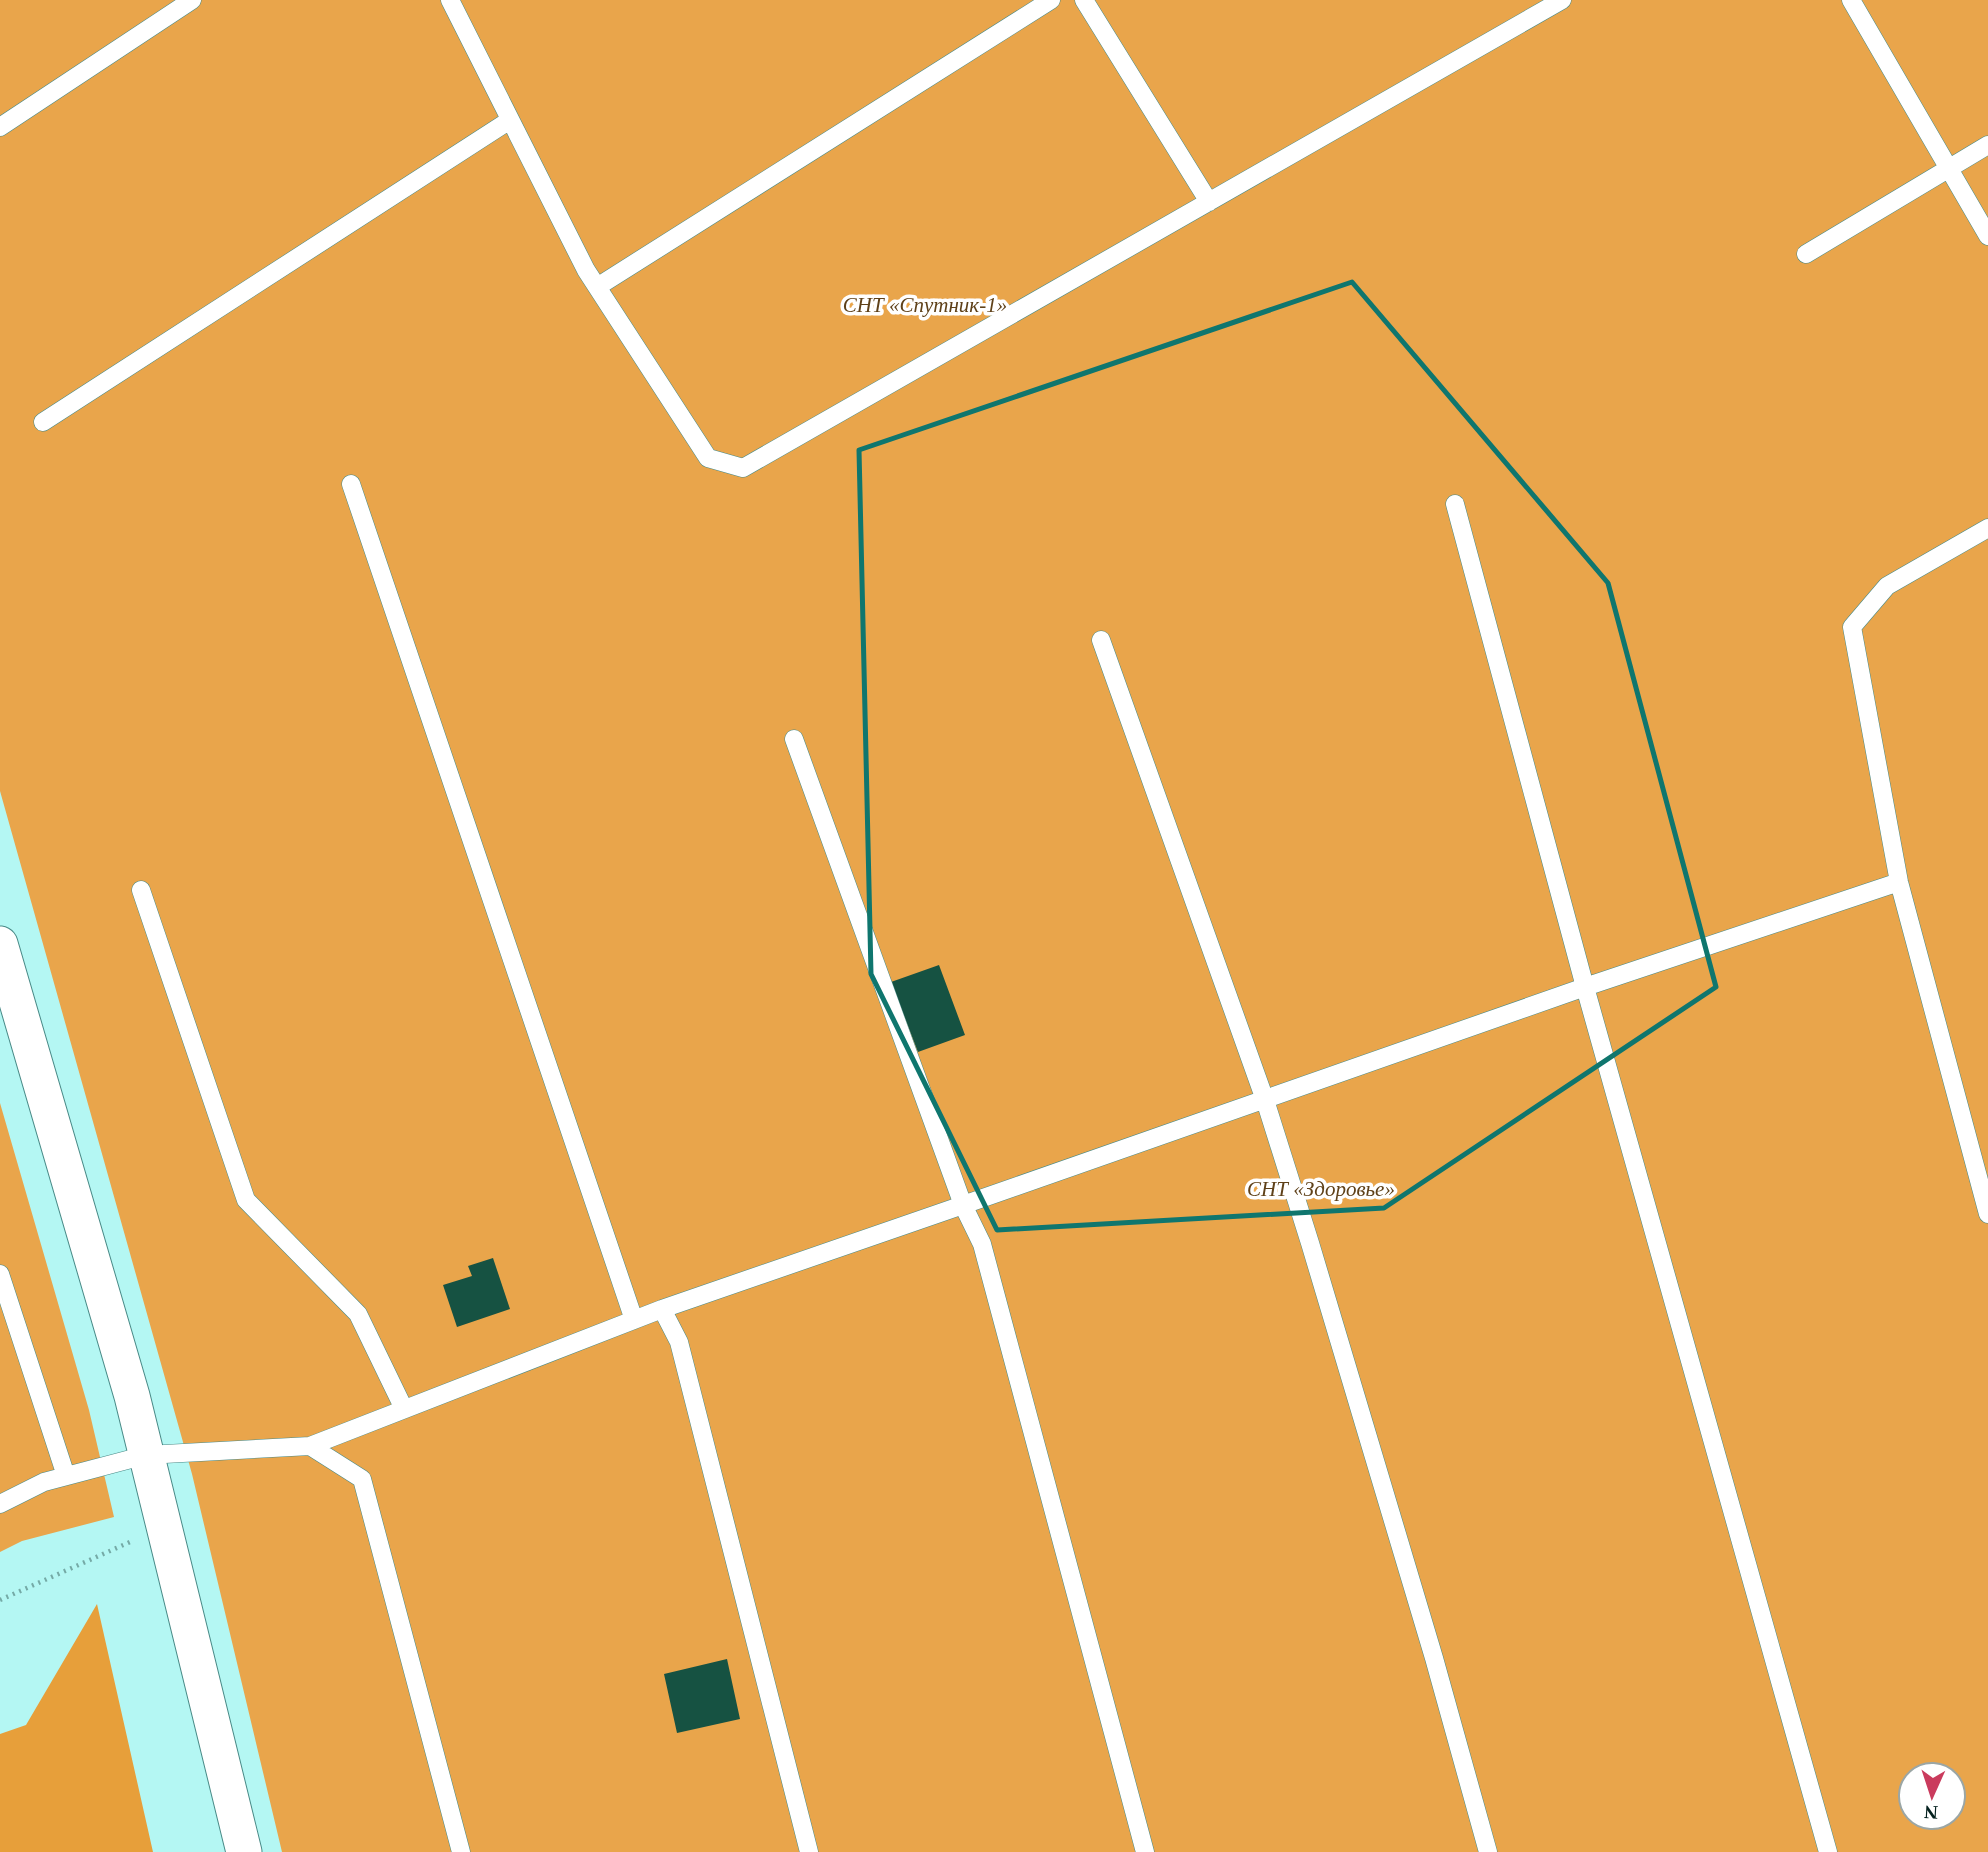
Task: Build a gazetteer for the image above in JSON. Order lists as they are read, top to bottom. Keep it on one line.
{"parks":["СНТ «Спутник-1»","СНТ «Здоровье»"],"north":"bottom"}
